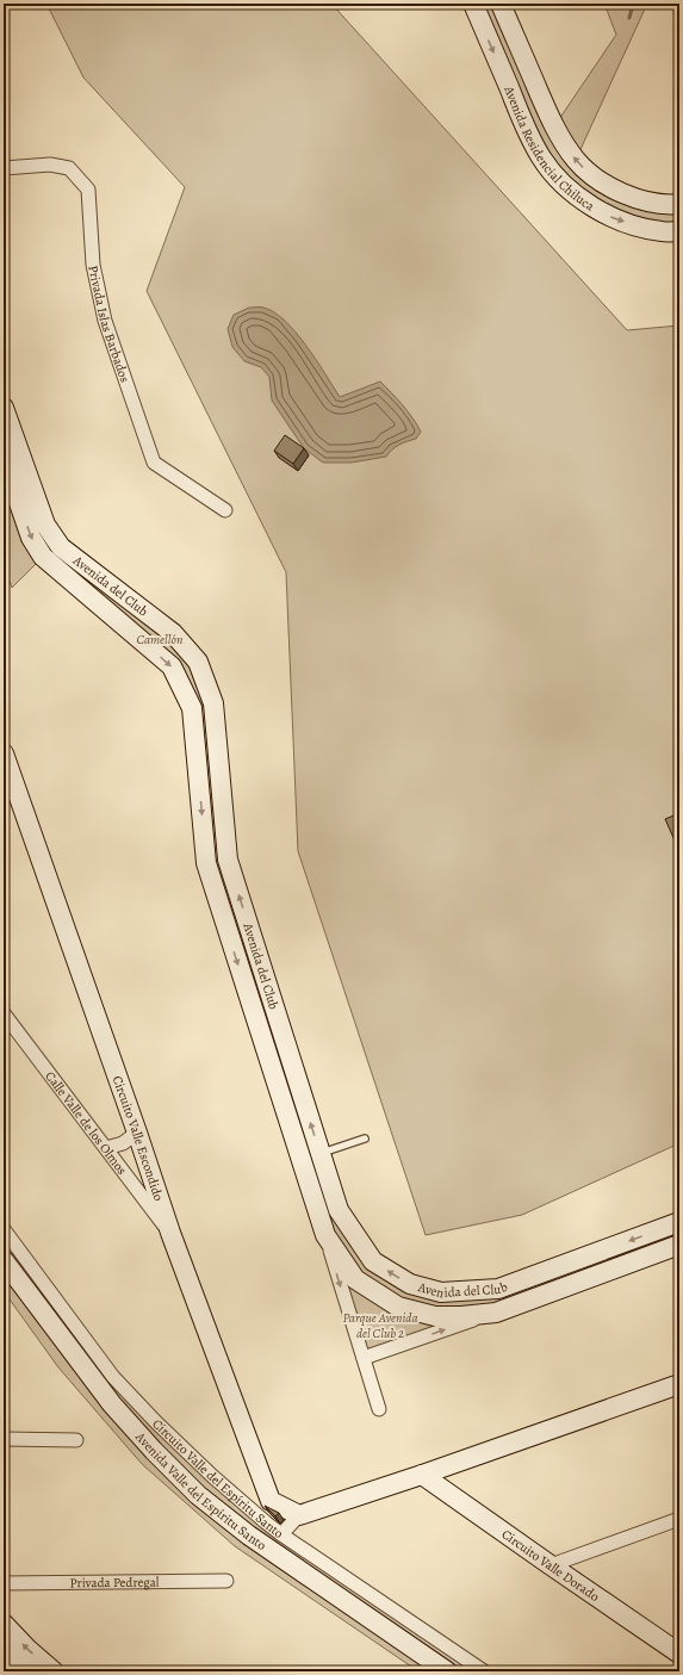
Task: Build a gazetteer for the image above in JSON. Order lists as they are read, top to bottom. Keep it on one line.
{"streets":{"street":["Avenida Residencial Chiluca","Privada Islas Barbados","Avenida del Club","Calle Valle de los Olmos","Circuito Valle Escondido","Circuito Valle del Espíritu Santo","Avenida Valle del Espíritu Santo","Circuito Valle Dorado","Privada Pedregal"]},"crossings":[["Calle Valle de los Olmos","Circuito Valle Escondido"]],"parks":["Camellón","Parque Avenida del Club 2"]}
